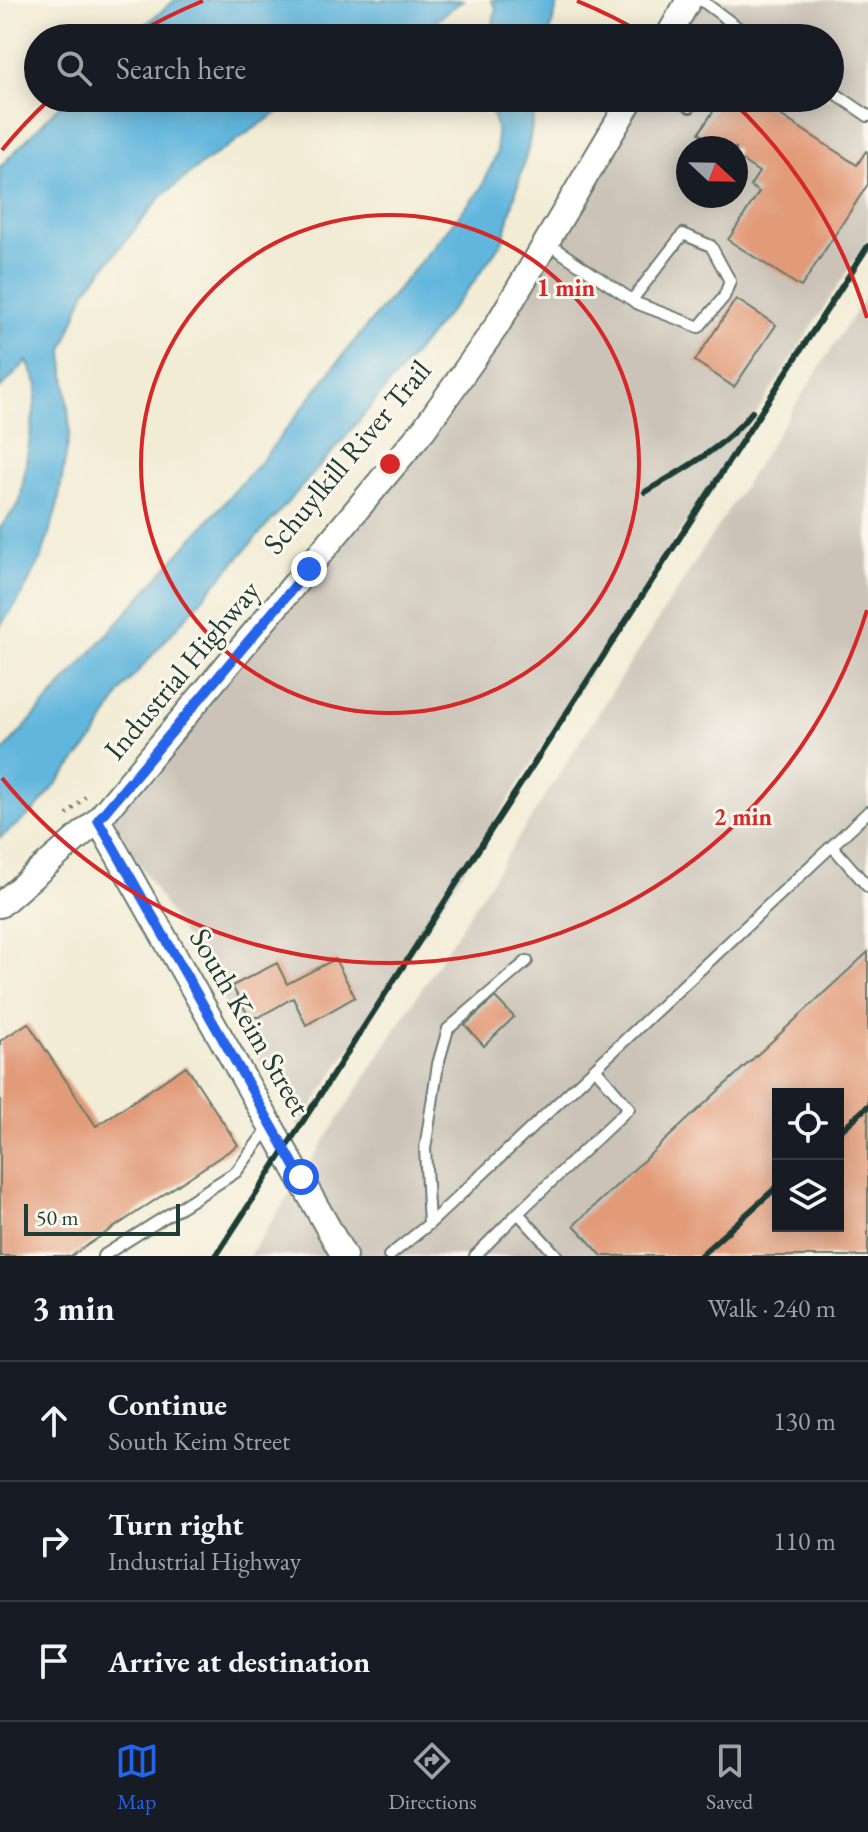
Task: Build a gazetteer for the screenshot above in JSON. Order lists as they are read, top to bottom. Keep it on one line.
{"streets":{"street":["Industrial Highway","South Keim Street"]},"crossings":[["Industrial Highway","South Keim Street"]],"scale_bar":"50 m","north":"right","page":{"search":"Search here","scale":"50 m","heading":["3 min","Walk · 240 m"],"list":[["Continue","South Keim Street","130 m"],["Turn right","Industrial Highway","110 m"],"Arrive at destination"],"nav":["Map","Directions","Saved"]},"rings":["1 min","2 min"]}
